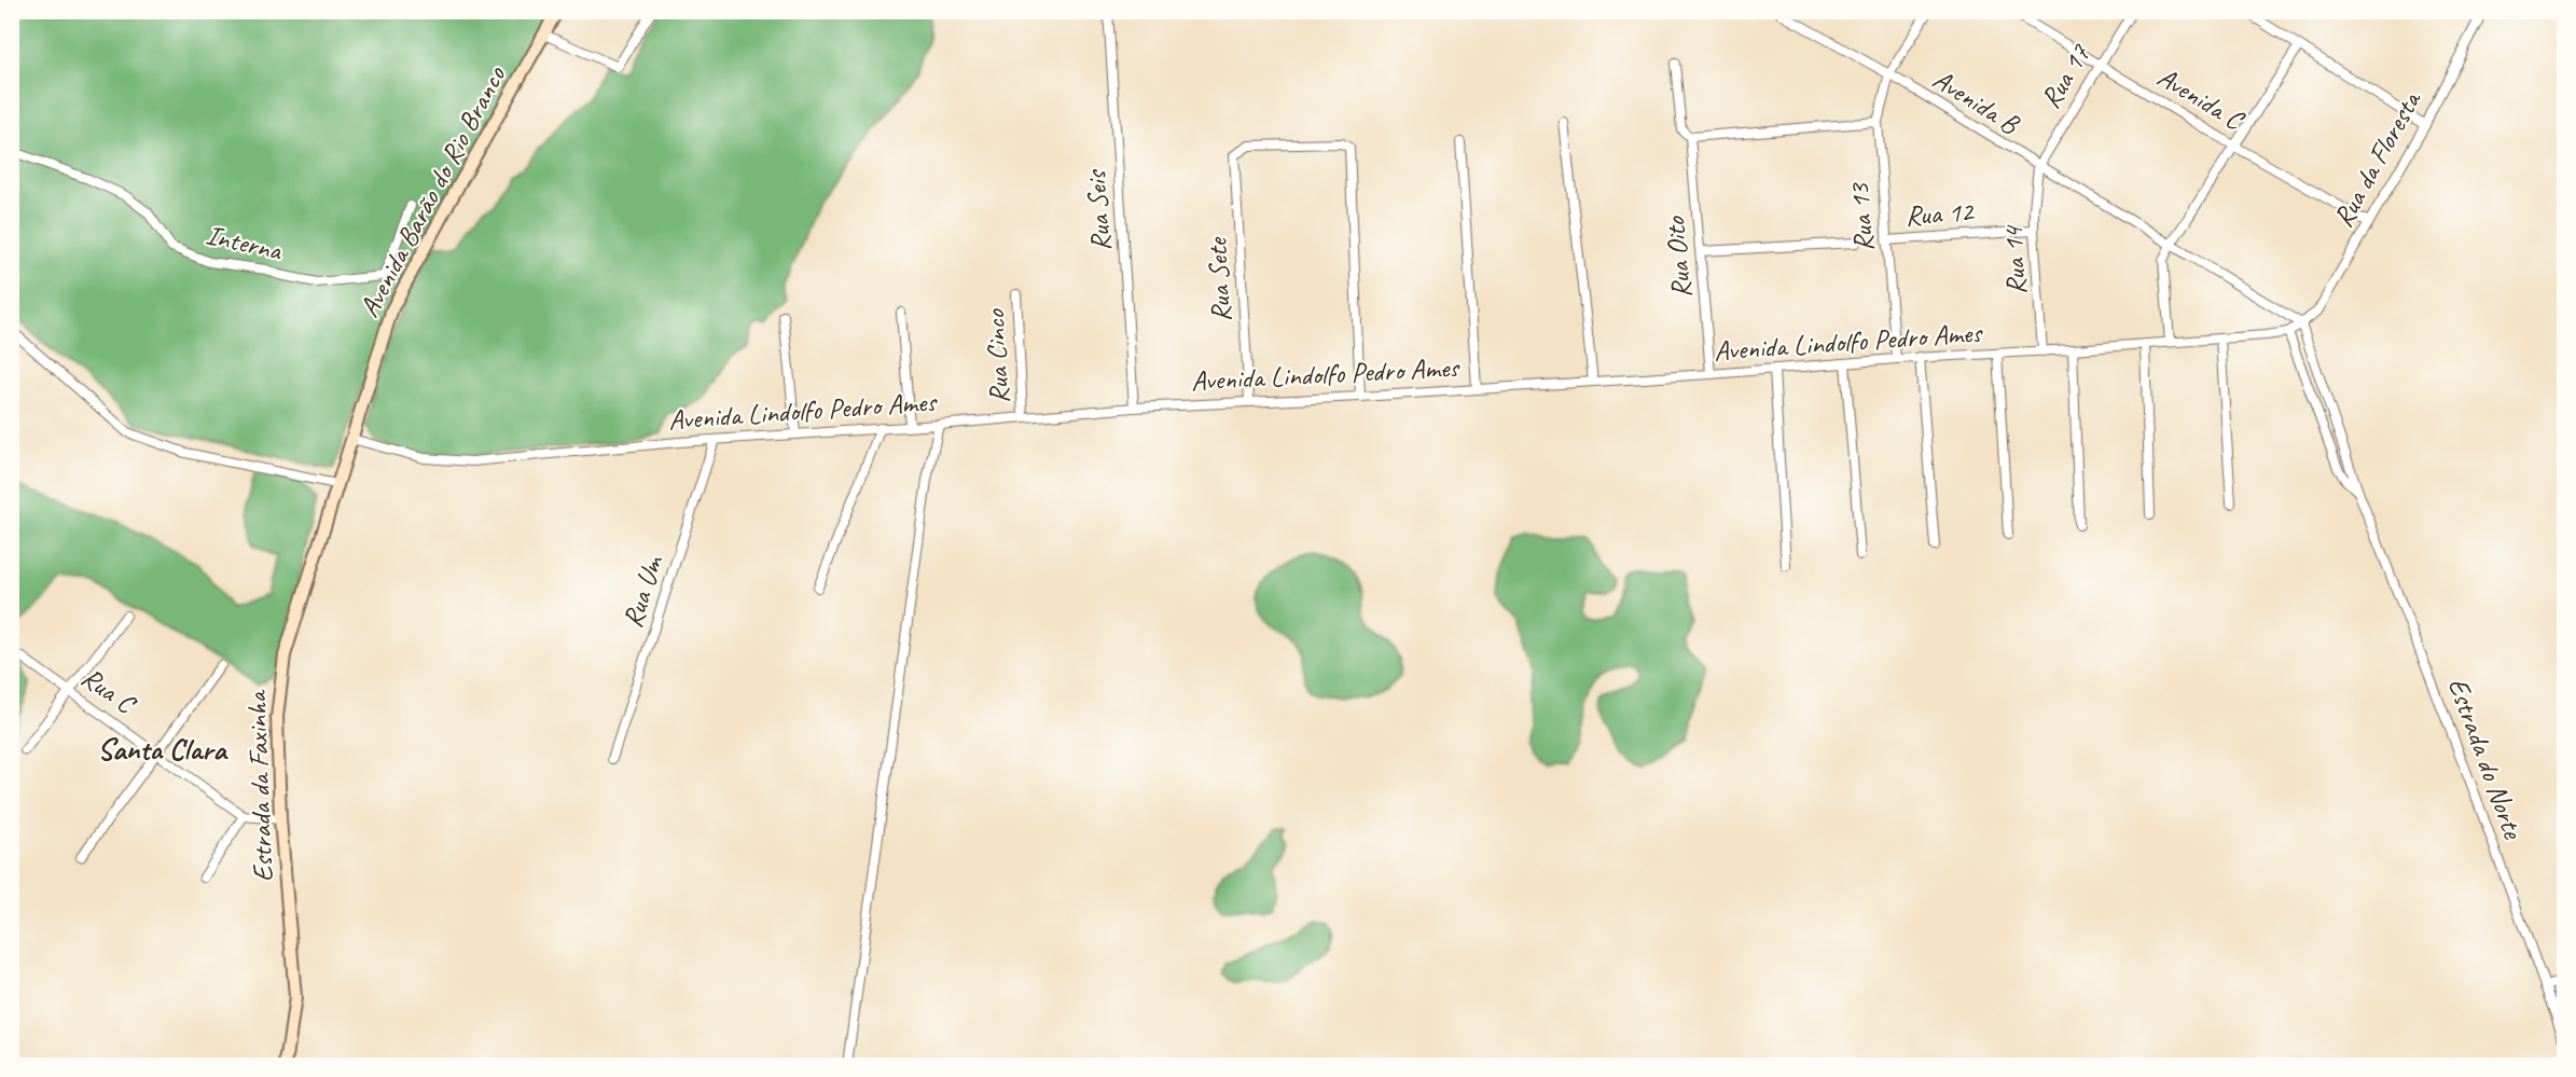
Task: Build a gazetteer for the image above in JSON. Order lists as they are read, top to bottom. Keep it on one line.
{"streets":{"street":["Rua 17","Avenida C","Avenida B","Rua da Floresta","Avenida Barão do Rio Branco","Rua Seis","Rua 12","Rua 13","Interna","Rua Oito","Rua 14","Rua Sete","Avenida Lindolfo Pedro Ames","Rua Cinco","Rua Um","Rua C","Estrada do Norte","Estrada da Faxinha"]},"crossings":[["Rua 17","Avenida C"],["Rua 17","Avenida B"],["Rua 17","Rua 14"],["Avenida C","Rua da Floresta"],["Avenida B","Rua da Floresta"],["Avenida B","Rua 13"],["Avenida B","Rua 14"],["Avenida B","Avenida Lindolfo Pedro Ames"],["Avenida B","Estrada do Norte"],["Rua da Floresta","Avenida Lindolfo Pedro Ames"],["Rua da Floresta","Estrada do Norte"],["Avenida Barão do Rio Branco","Avenida Lindolfo Pedro Ames"],["Avenida Barão do Rio Branco","Estrada da Faxinha"],["Rua Seis","Avenida Lindolfo Pedro Ames"],["Rua 12","Rua 13"],["Rua 12","Rua 14"],["Rua 13","Avenida Lindolfo Pedro Ames"],["Rua Oito","Avenida Lindolfo Pedro Ames"],["Rua 14","Avenida Lindolfo Pedro Ames"],["Rua Sete","Avenida Lindolfo Pedro Ames"],["Avenida Lindolfo Pedro Ames","Rua Cinco"],["Avenida Lindolfo Pedro Ames","Rua Um"],["Avenida Lindolfo Pedro Ames","Estrada do Norte"],["Avenida Lindolfo Pedro Ames","Estrada da Faxinha"]],"districts":["Santa Clara"]}
